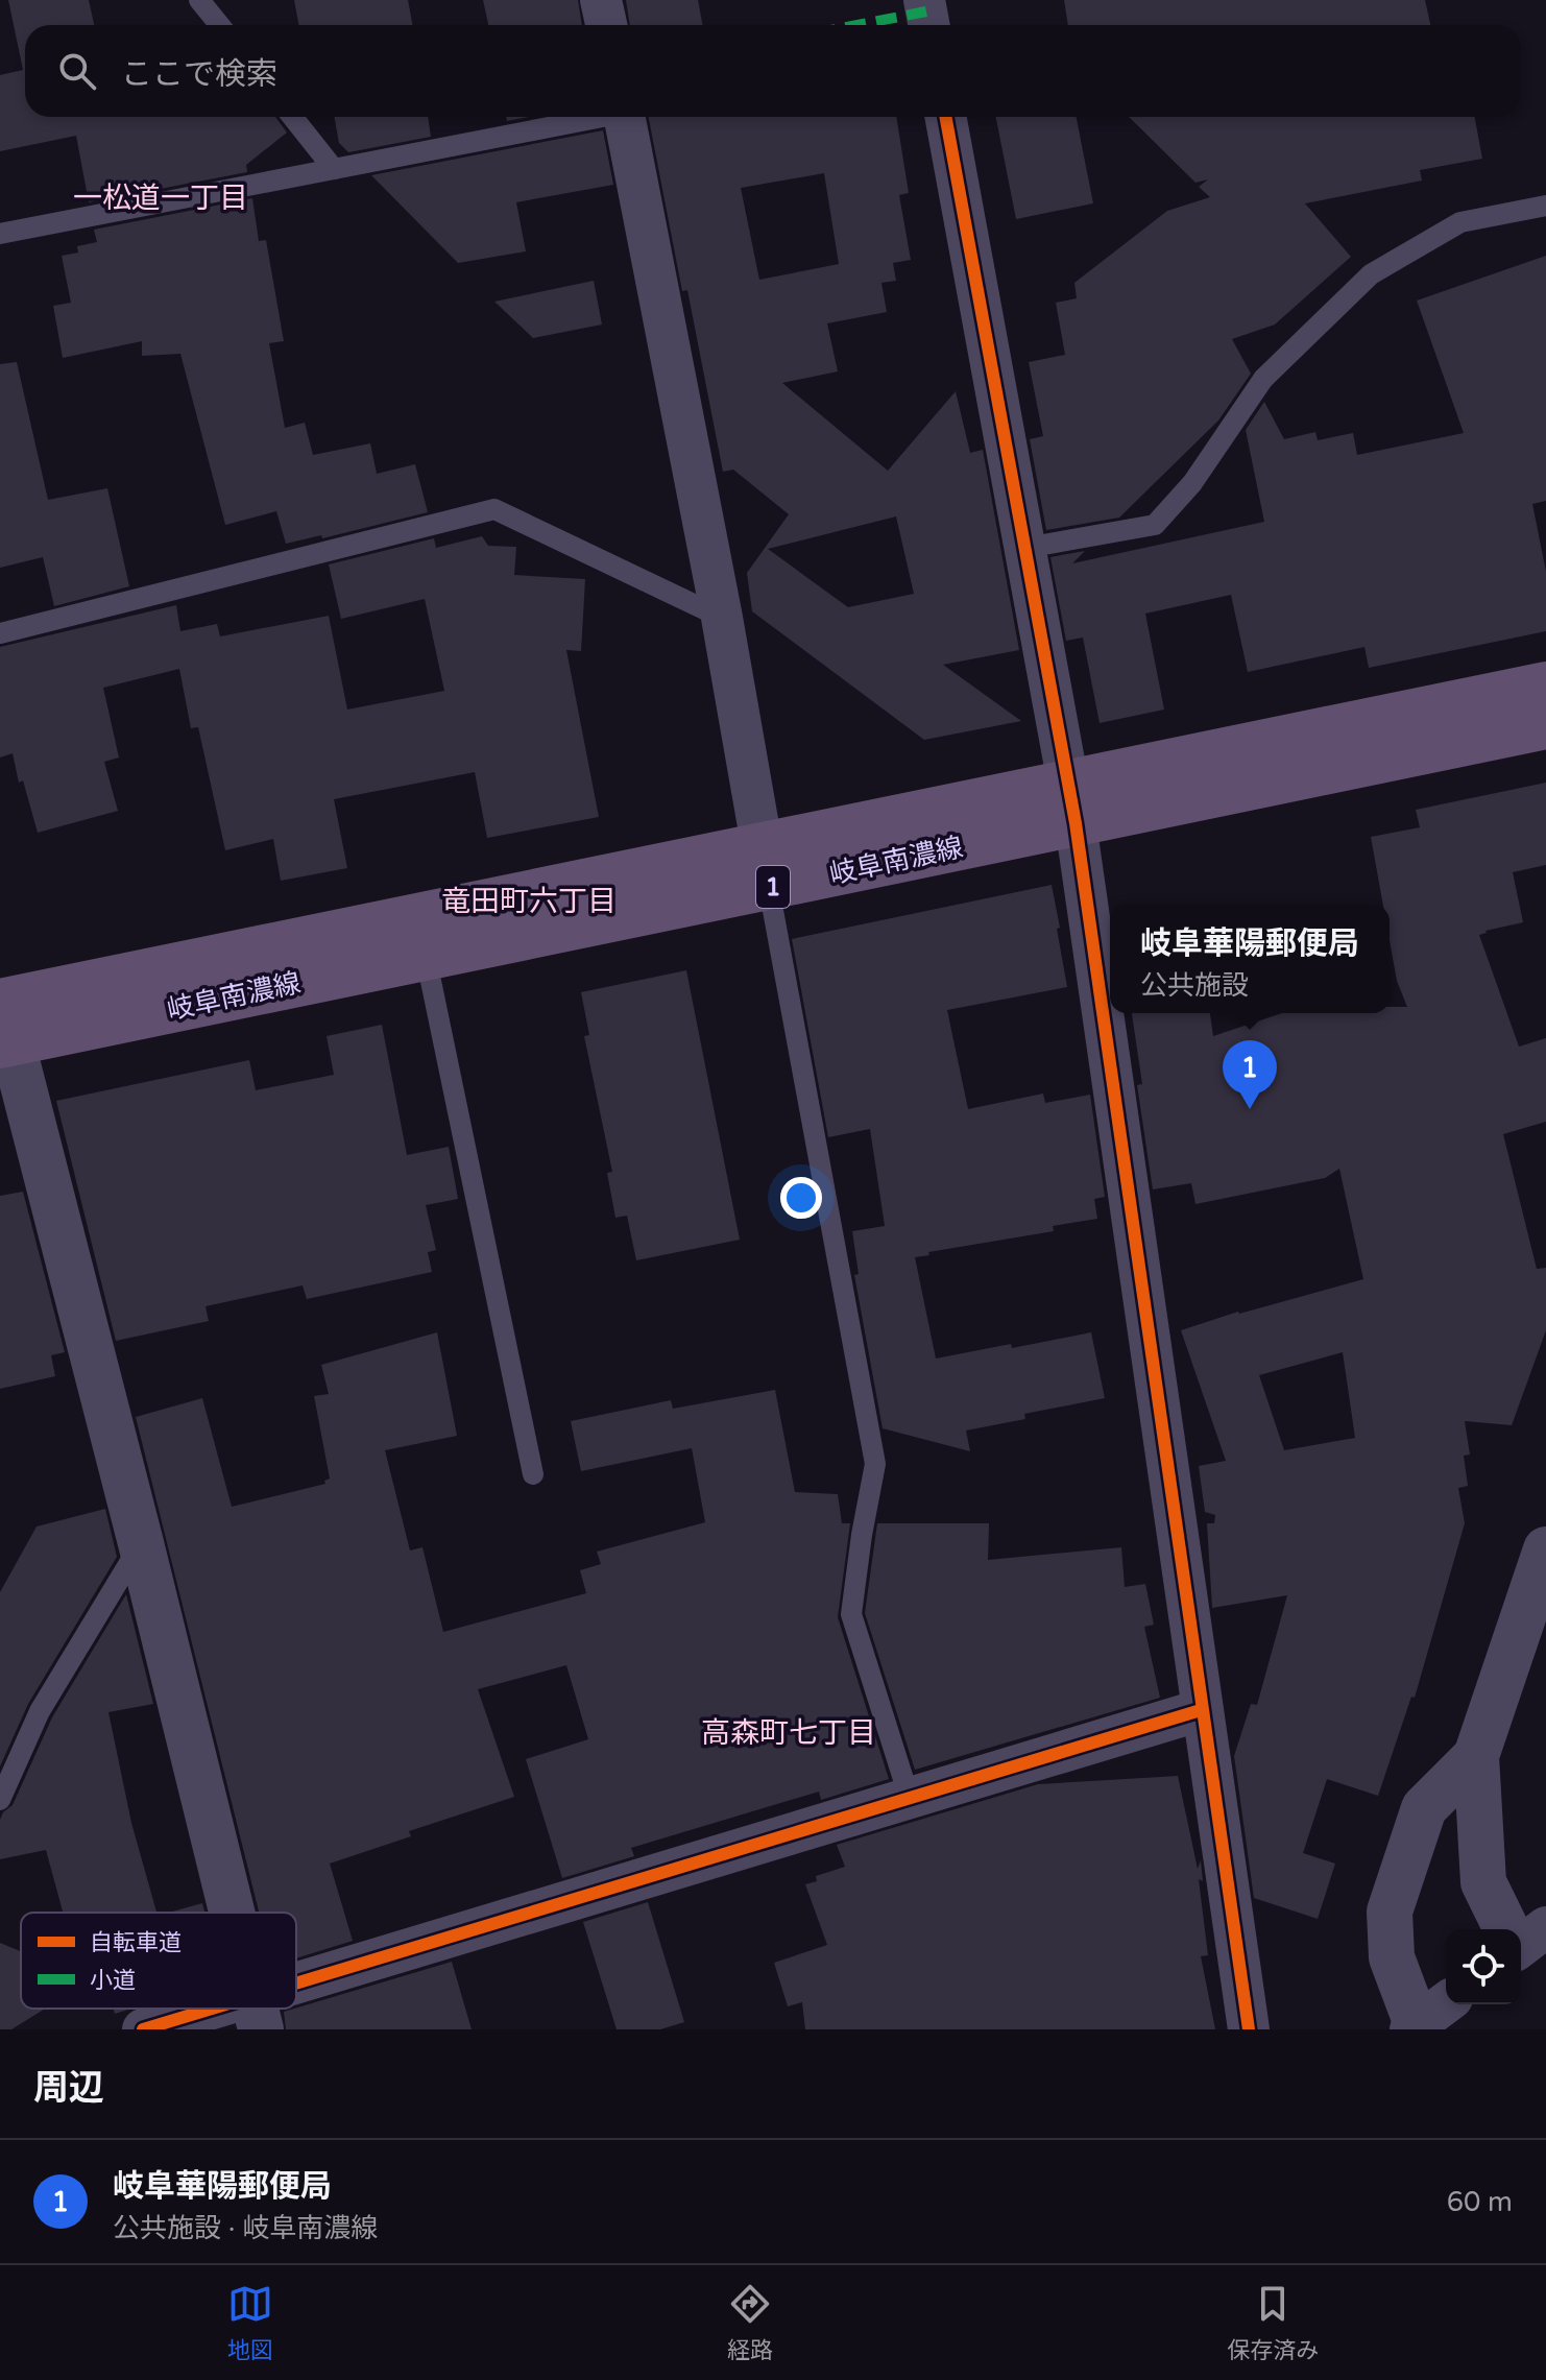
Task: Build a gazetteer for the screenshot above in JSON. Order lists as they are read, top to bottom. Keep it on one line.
{"streets":{"main road":["岐阜南濃線","1"]},"districts":["一松道一丁目","竜田町六丁目","高森町七丁目"],"legend":["自転車道","小道"],"page":{"search":"ここで検索","popup":["岐阜華陽郵便局","公共施設"],"pins":"1","heading":"周辺","list":[{"mark":"1","name":"岐阜華陽郵便局","note":"公共施設 · 岐阜南濃線","value":"60 m"}],"nav":["地図","経路","保存済み"]}}
